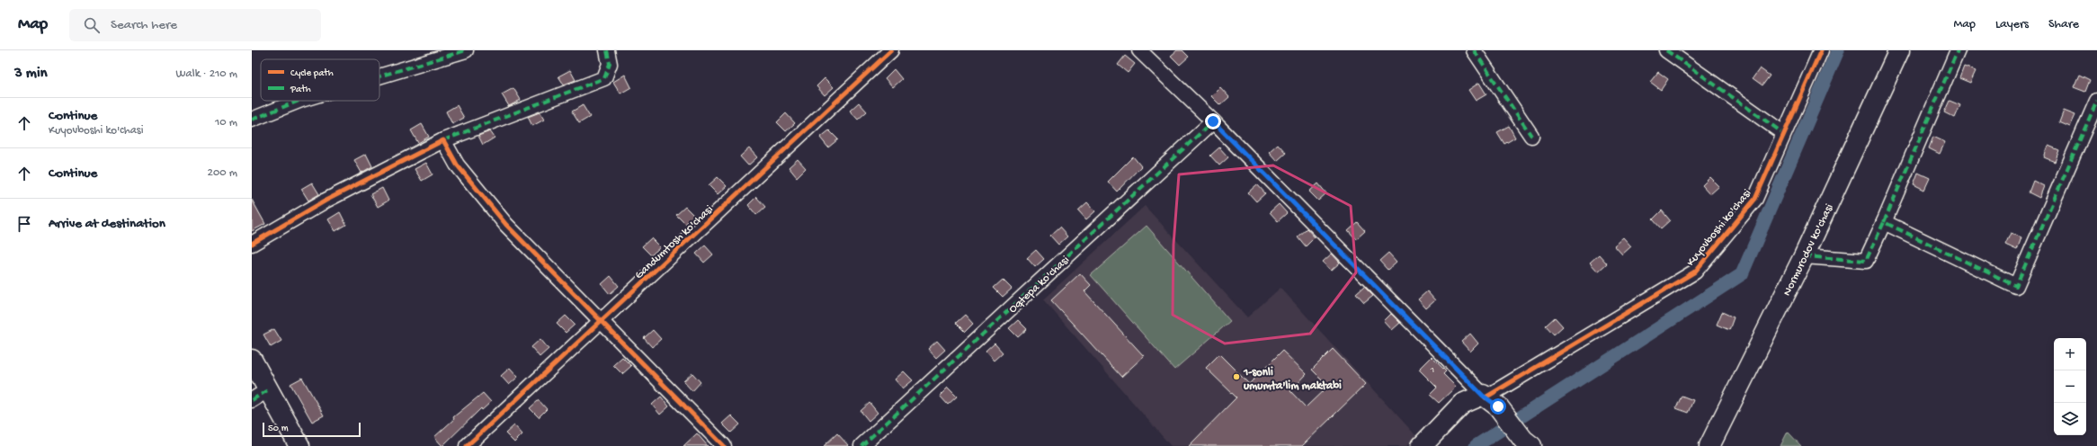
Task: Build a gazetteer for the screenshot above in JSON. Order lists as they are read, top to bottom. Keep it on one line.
{"streets":{"main road":["Kuyovboshi ko'chasi","Normurodov ko'chasi"],"street":["Gandumtosh ko'chasi","Oqtepa ko'chasi"]},"places":["1-sonli umumta'lim maktabi"],"house_numbers":["1"],"legend":["Cycle path","Path"],"scale_bar":"50 m","page":{"header":"Map","search":"Search here","nav":["Map","Layers","Share"],"heading":["3 min","Walk · 210 m"],"list":[["Continue","Kuyovboshi ko'chasi","10 m"],["Continue","200 m"],"Arrive at destination"],"map_buttons":["+","−"],"scale":"50 m"}}
